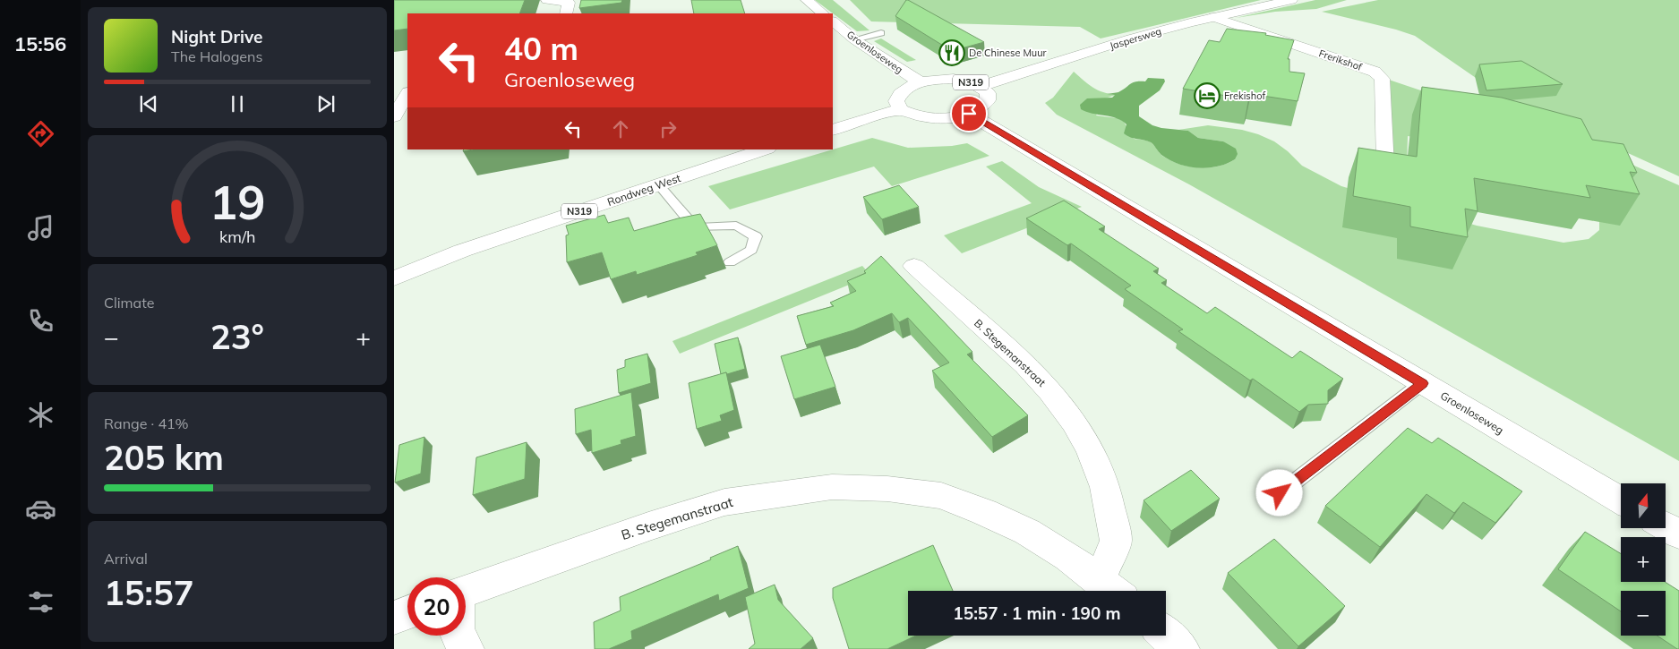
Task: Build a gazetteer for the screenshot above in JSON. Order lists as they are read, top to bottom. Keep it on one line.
{"streets":{"street":["Jaspersweg","Groenloseweg","Frerikshof","N319","Rondweg West","B. Stegemanstraat"]},"crossings":[["Jaspersweg","Frerikshof"],["Jaspersweg","N319"],["Groenloseweg","N319"]],"places":{"restaurant":["De Chinese Muur"],"hotel":["Frekishof"]},"north":"top","page":{"tabs":"15:56","turn":["40 m","Groenloseweg"],"song":["Night Drive","The Halogens"],"tile":["Climate",["Range · 41%","205 km"],["Arrival","15:57"]],"heat":["−","23°","+"],"map_buttons":["+","−"],"limit":"20","trip":"15:57 · 1 min · 190 m","gauge":["19","km/h"]}}
